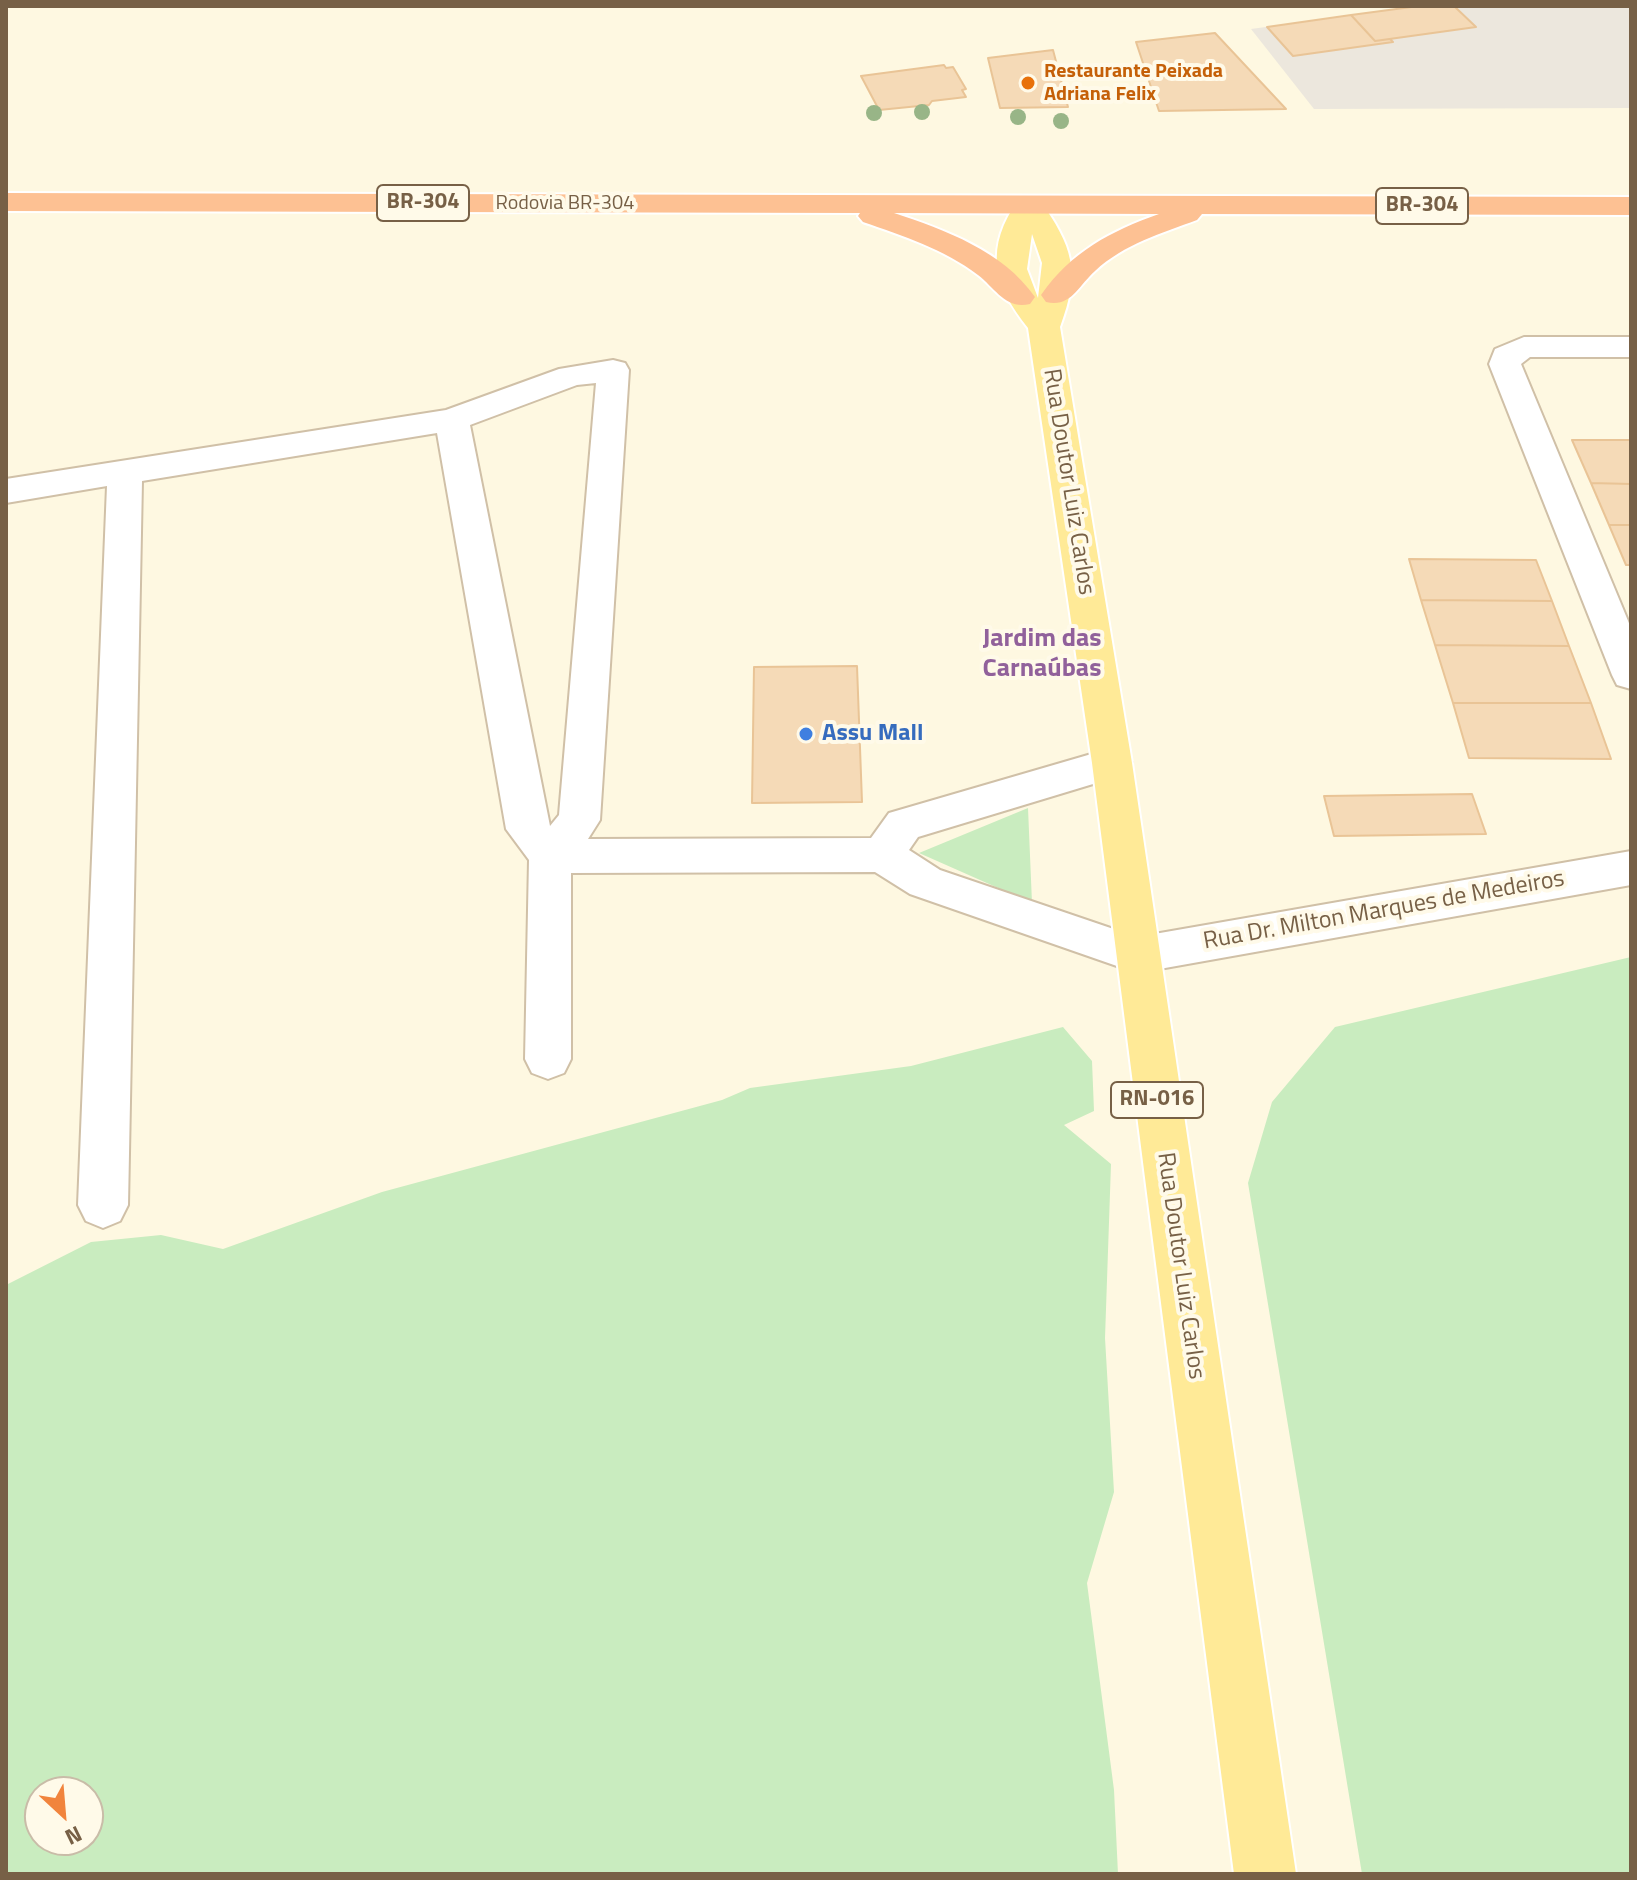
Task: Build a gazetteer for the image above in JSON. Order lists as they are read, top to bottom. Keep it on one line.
{"streets":{"highway":["BR-304","Rodovia BR-304"],"main road":["Rua Doutor Luiz Carlos","RN-016"],"street":["Rua Dr. Milton Marques de Medeiros"]},"crossings":[["BR-304","Rodovia BR-304"],["Rua Doutor Luiz Carlos","Rua Dr. Milton Marques de Medeiros"]],"districts":["Jardim das Carnaúbas"],"places":["Restaurante Peixada Adriana Felix","Assu Mall"],"north":"bottom right"}
